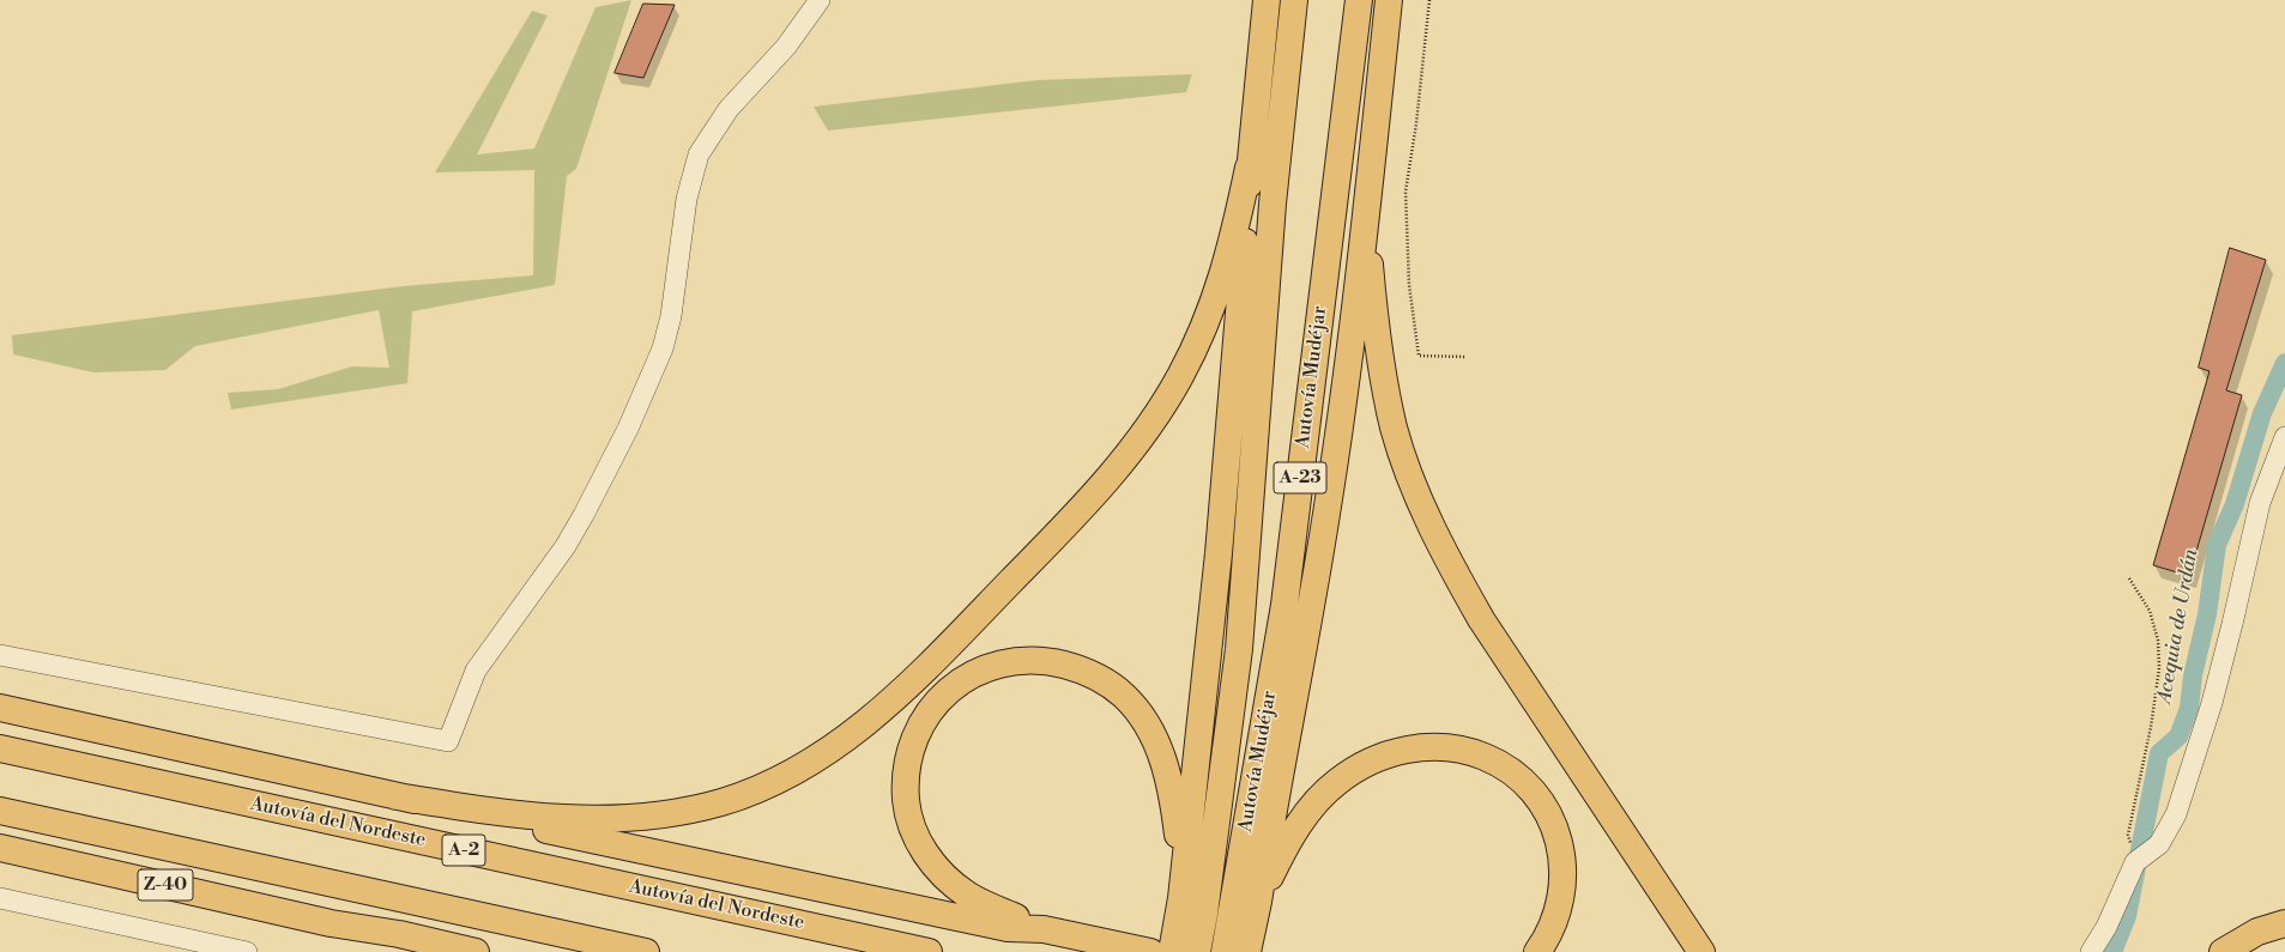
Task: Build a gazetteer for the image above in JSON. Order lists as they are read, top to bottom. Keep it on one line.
{"streets":{"highway":["Autovía Mudéjar","A-23","Autovía del Nordeste","A-2","Z-40"]},"water":["Acequia de Urdán"]}
